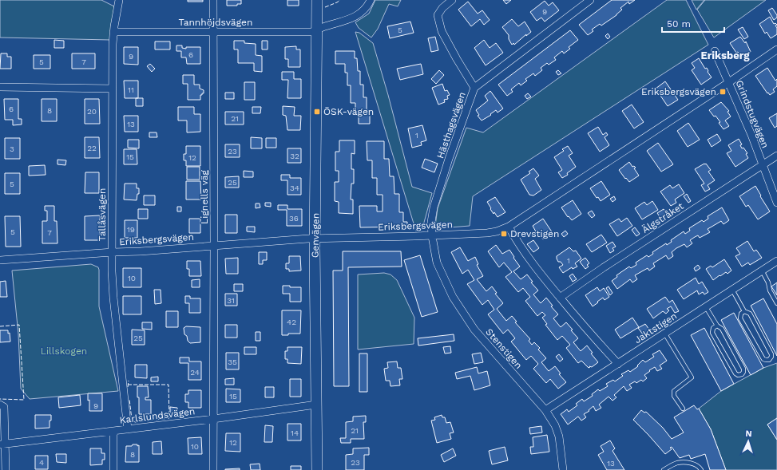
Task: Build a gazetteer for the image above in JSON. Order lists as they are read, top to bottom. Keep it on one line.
{"streets":{"street":["Tannhöjdsvägen","Grindstugvägen","Hästhagsvägen","Lignells väg","Tallåsvägen","Älgstråket","Eriksbergsvägen","Genvägen","Jaktstigen","Stenstigen","Karlslundsvägen"]},"crossings":[["Tannhöjdsvägen","Lignells väg"],["Tannhöjdsvägen","Tallåsvägen"],["Tannhöjdsvägen","Genvägen"],["Grindstugvägen","Älgstråket"],["Grindstugvägen","Eriksbergsvägen"],["Hästhagsvägen","Eriksbergsvägen"],["Hästhagsvägen","Stenstigen"],["Lignells väg","Eriksbergsvägen"],["Lignells väg","Karlslundsvägen"],["Tallåsvägen","Eriksbergsvägen"],["Tallåsvägen","Karlslundsvägen"],["Eriksbergsvägen","Genvägen"],["Eriksbergsvägen","Stenstigen"],["Genvägen","Karlslundsvägen"],["Jaktstigen","Stenstigen"]],"districts":["Eriksberg"],"parks":["Lillskogen"],"places":{"transit":["Eriksbergsvägen","ÖSK-vägen","Drevstigen"]},"house_numbers":["9","5","6","9","5","7","11","6","8","20","21","13","1","22","3","23","32","15","12","25","5","34","36","19","5","7","1","10","31","42","25","35","24","15","9","21","14","12","10","8","4","23","13"],"scale_bar":"50 m","north":"top"}
